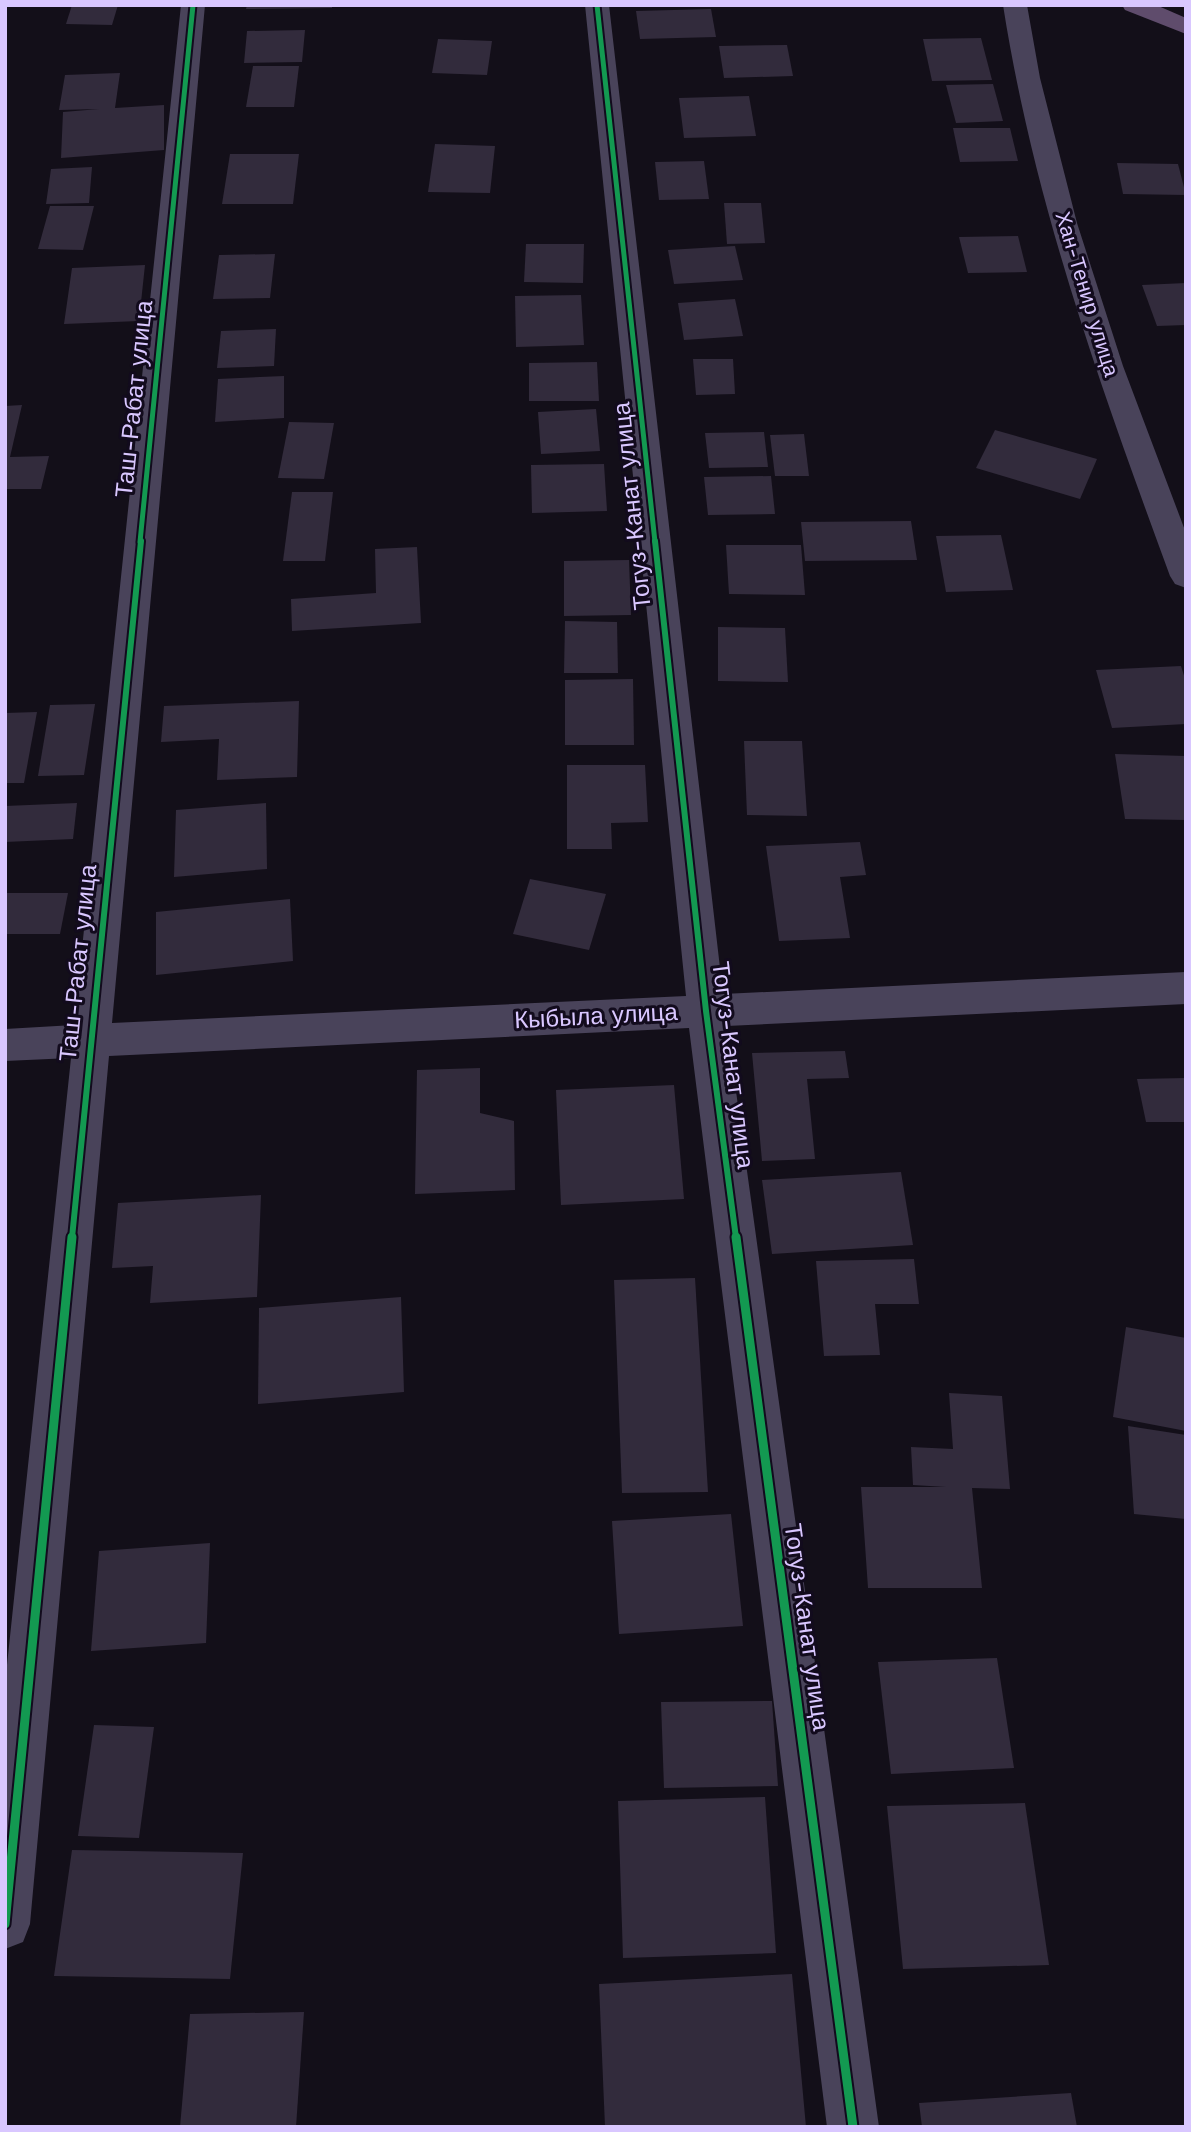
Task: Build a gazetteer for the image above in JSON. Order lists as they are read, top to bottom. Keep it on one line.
{"streets":{"street":["Хан-Тенир улица","Таш-Рабат улица","Тогуз-Канат улица","Кыбыла улица"]},"crossings":[["Таш-Рабат улица","Кыбыла улица"],["Тогуз-Канат улица","Кыбыла улица"]]}
